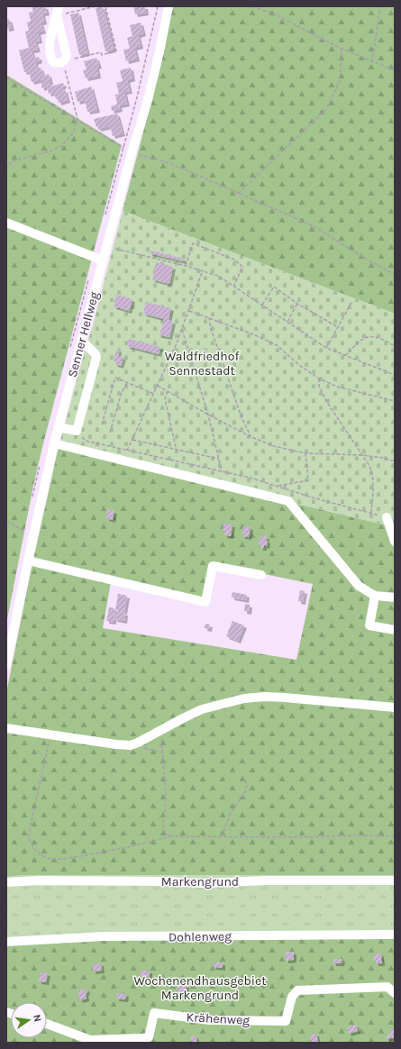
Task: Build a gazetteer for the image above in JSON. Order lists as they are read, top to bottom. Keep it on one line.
{"streets":{"street":["Senner Hellweg","Markengrund","Dohlenweg","Krähenweg"]},"parks":["Waldfriedhof Sennestadt","Wochenendhausgebiet Markengrund"],"north":"right"}
